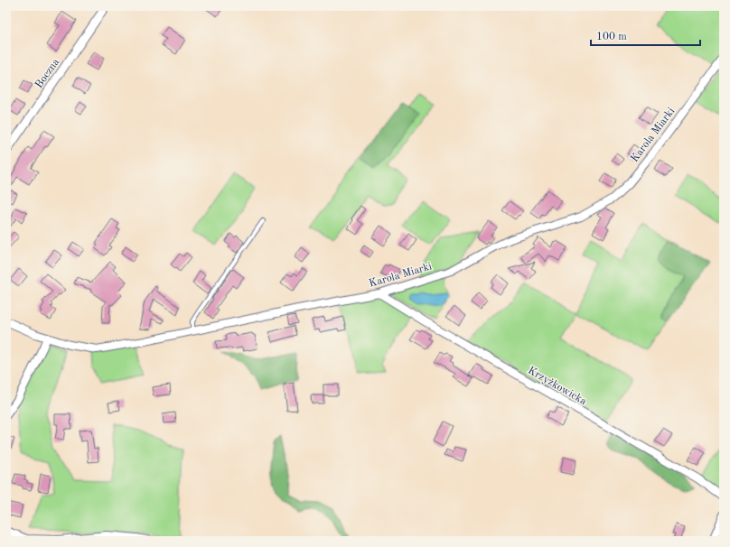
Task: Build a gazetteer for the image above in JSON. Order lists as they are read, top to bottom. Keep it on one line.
{"streets":{"street":["Boczna","Karola Miarki","Krzyżkowicka"]},"crossings":[["Karola Miarki","Krzyżkowicka"]],"scale_bar":"100 m"}
